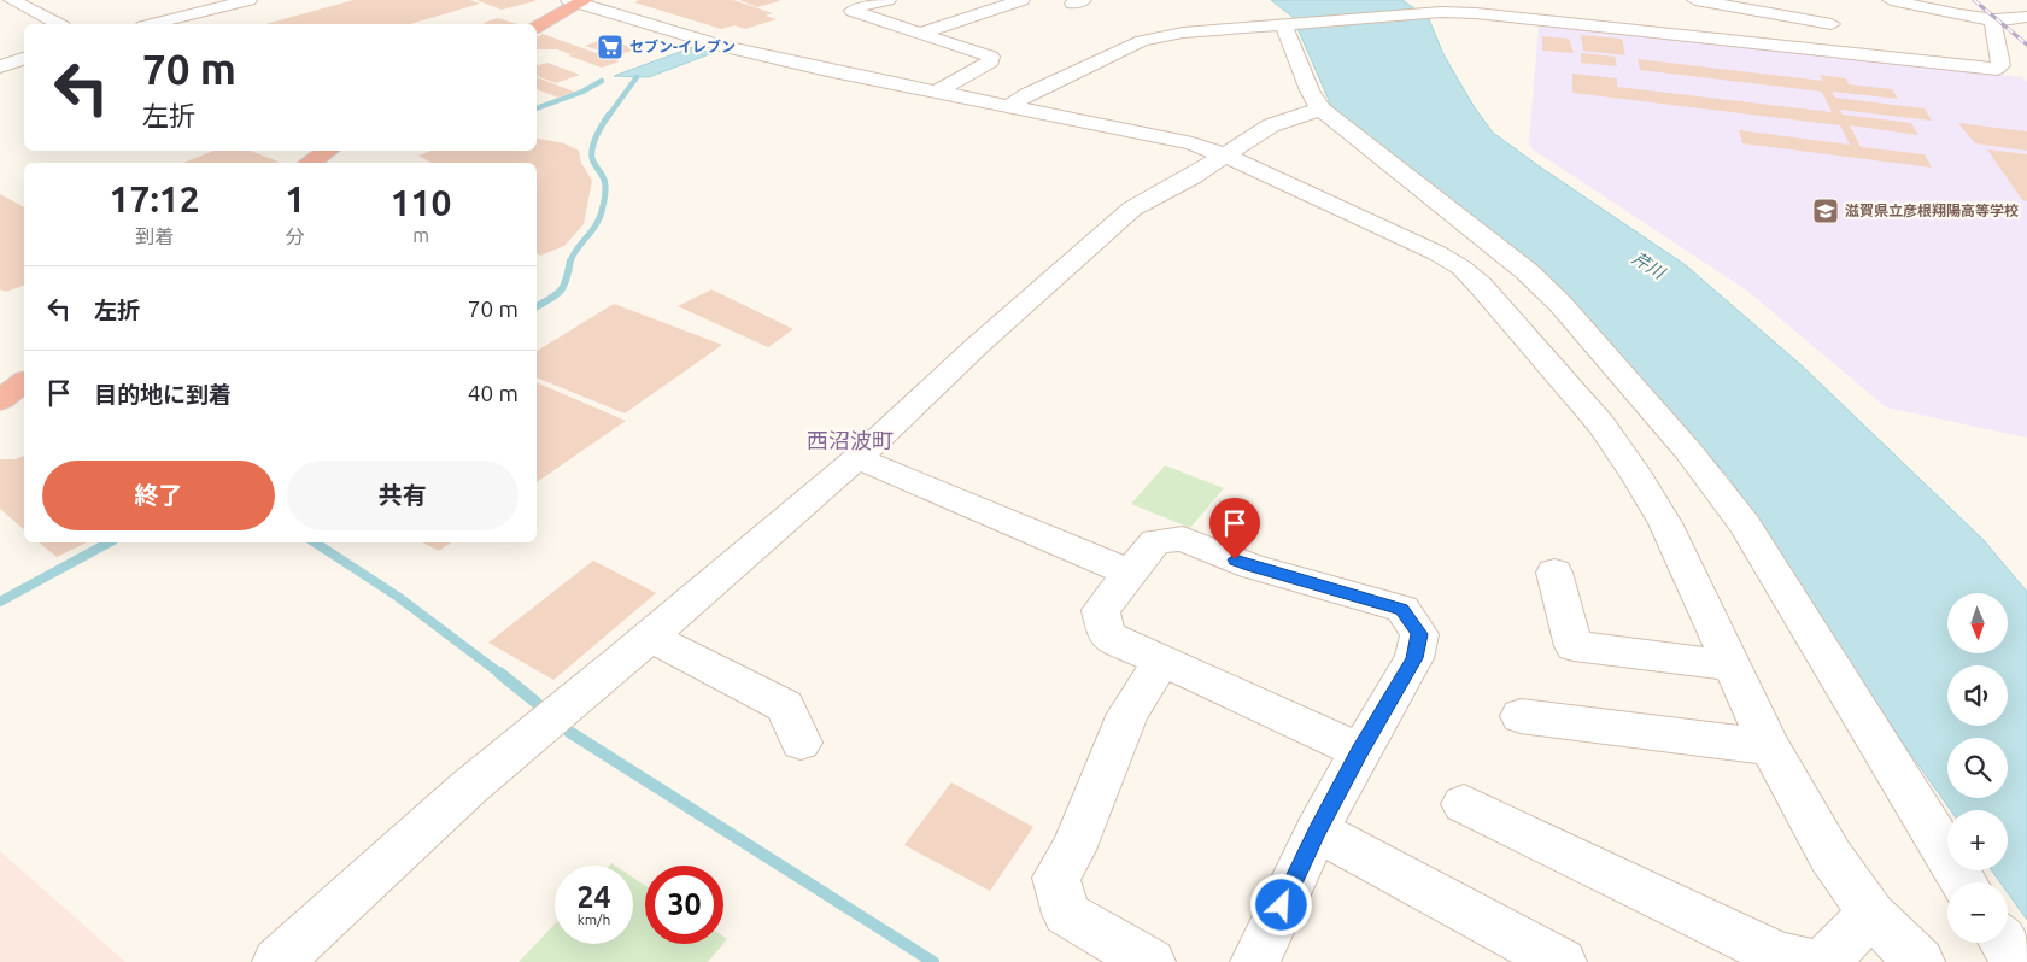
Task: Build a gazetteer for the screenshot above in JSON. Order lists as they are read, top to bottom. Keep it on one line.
{"districts":["西沼波町"],"water":["芹川"],"places":{"supermarket":["セブン-イレブン"],"school or university":["滋賀県立彦根翔陽高等学校"]},"north":"bottom","page":{"turn":["70 m","左折"],"eta":["17:12","到着","1","分","110","m"],"list":[{"name":"左折","value":"70 m"},{"name":"目的地に到着","value":"40 m"}],"buttons":["終了","共有"],"map_buttons":["+","−"],"speed":"24 km/h","limit":"30"}}
